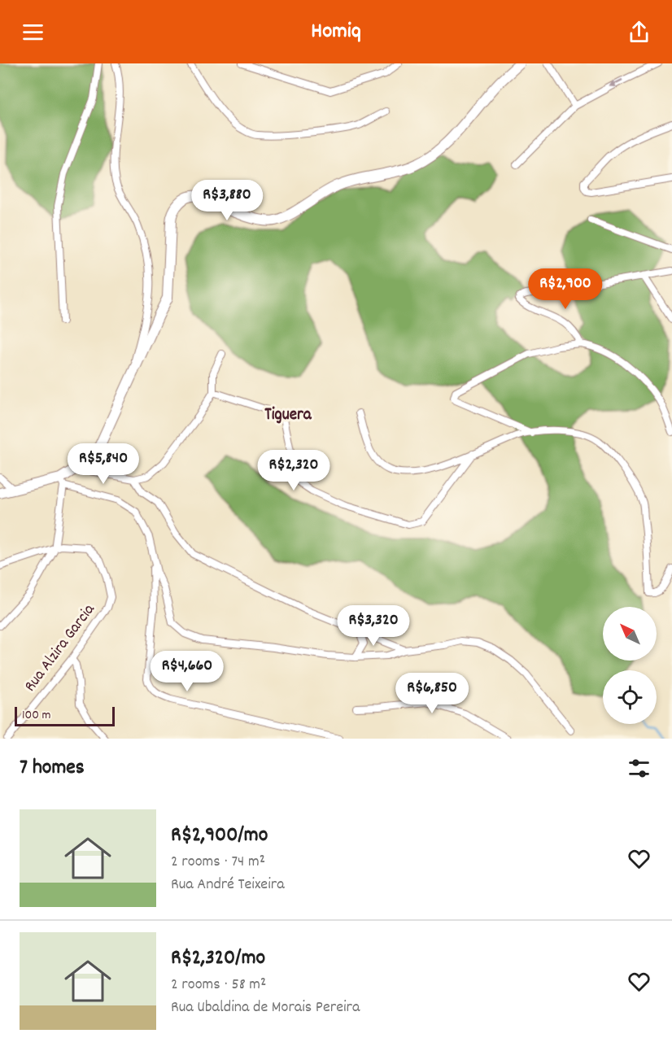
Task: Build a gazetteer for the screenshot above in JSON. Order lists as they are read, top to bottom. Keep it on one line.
{"streets":{"street":["Rua Alzira Garcia"]},"districts":["Tiguera"],"scale_bar":"100 m","north":"top left","page":{"header":"Homiq","price":["R$3,880","R$2,900","R$5,840","R$2,320","R$3,320","R$4,660","R$6,850"],"scale":"100 m","heading":"7 homes","list":[{"name":"R$2,900/mo","note":"2 rooms · 74 m² · Rua André Teixeira"},{"name":"R$2,320/mo","note":"2 rooms · 58 m² · Rua Ubaldina de Morais Pereira"}]}}
